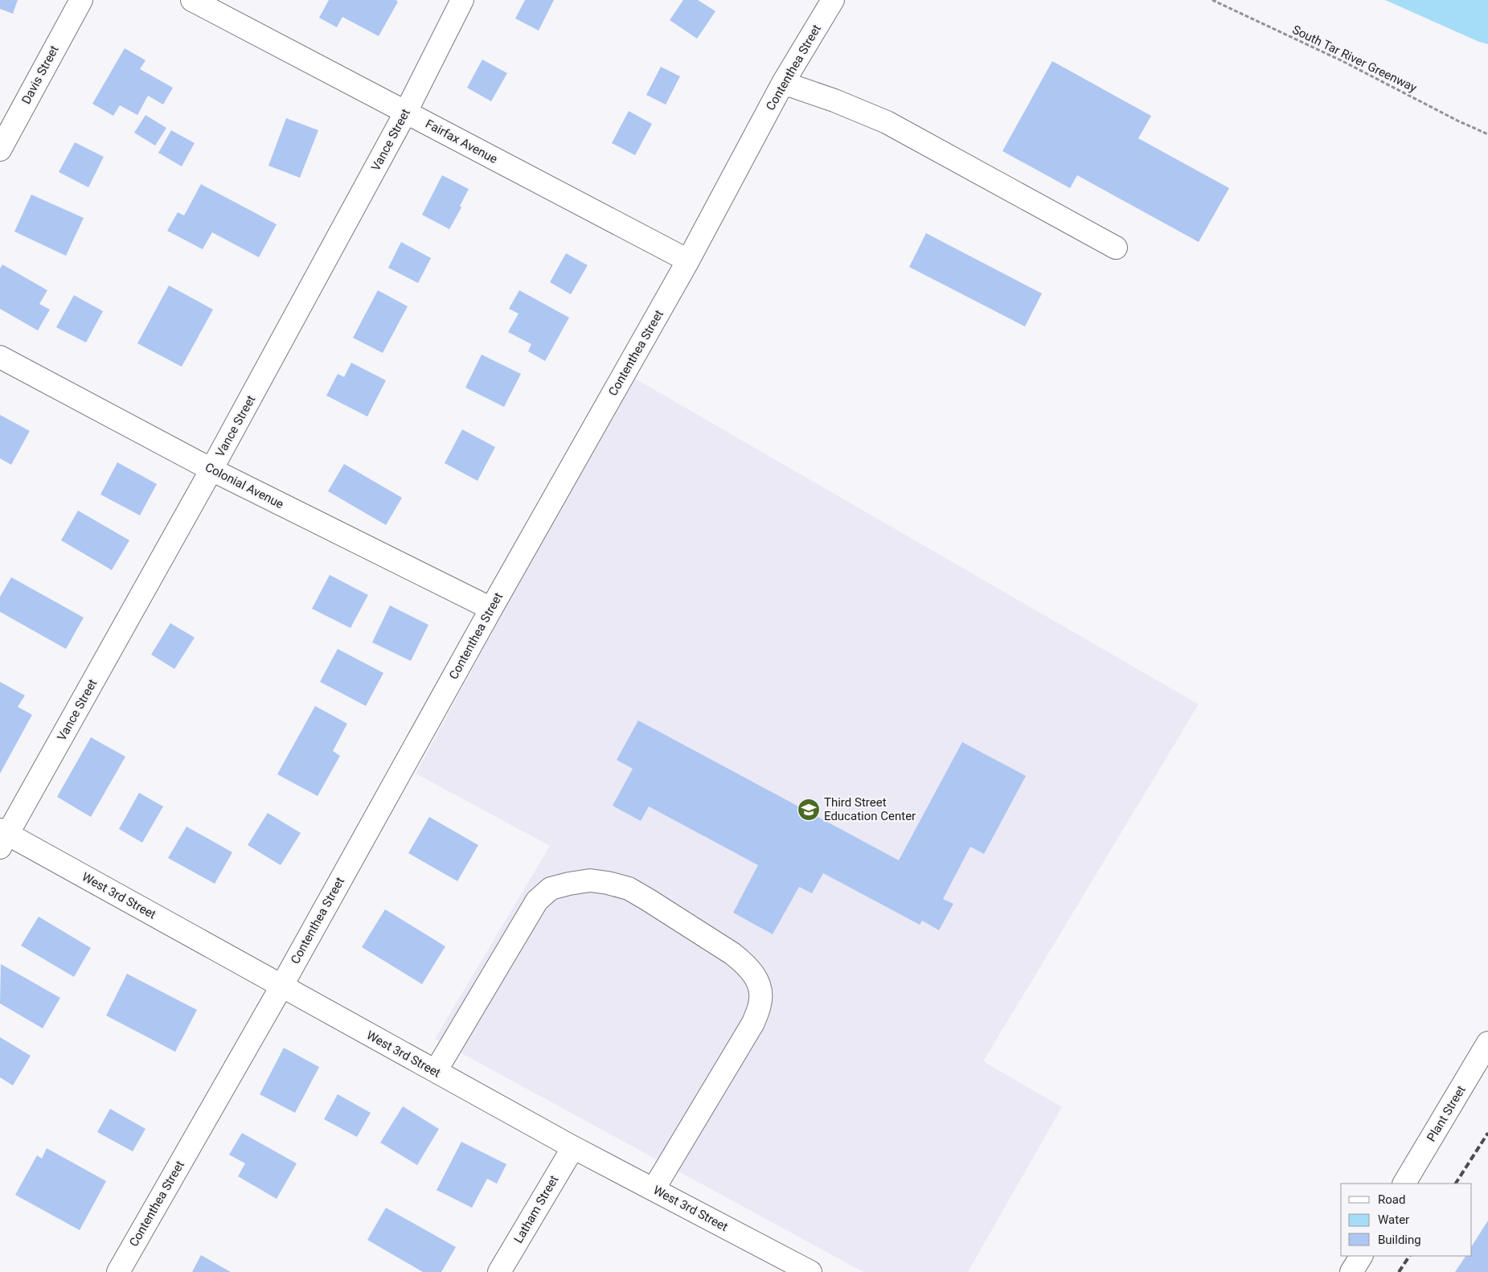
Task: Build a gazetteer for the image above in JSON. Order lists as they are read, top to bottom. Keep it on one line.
{"streets":{"street":["Contenthea Street","Davis Street","Vance Street","Fairfax Avenue","Colonial Avenue","West 3rd Street","Plant Street","Latham Street"],"path":["South Tar River Greenway"]},"crossings":[["Contenthea Street","Fairfax Avenue"],["Contenthea Street","Colonial Avenue"],["Contenthea Street","West 3rd Street"],["Vance Street","Fairfax Avenue"],["Vance Street","Colonial Avenue"],["Vance Street","West 3rd Street"],["West 3rd Street","Latham Street"]],"places":{"school or university":["Third Street Education Center"]},"legend":["Road","Water","Building"]}
